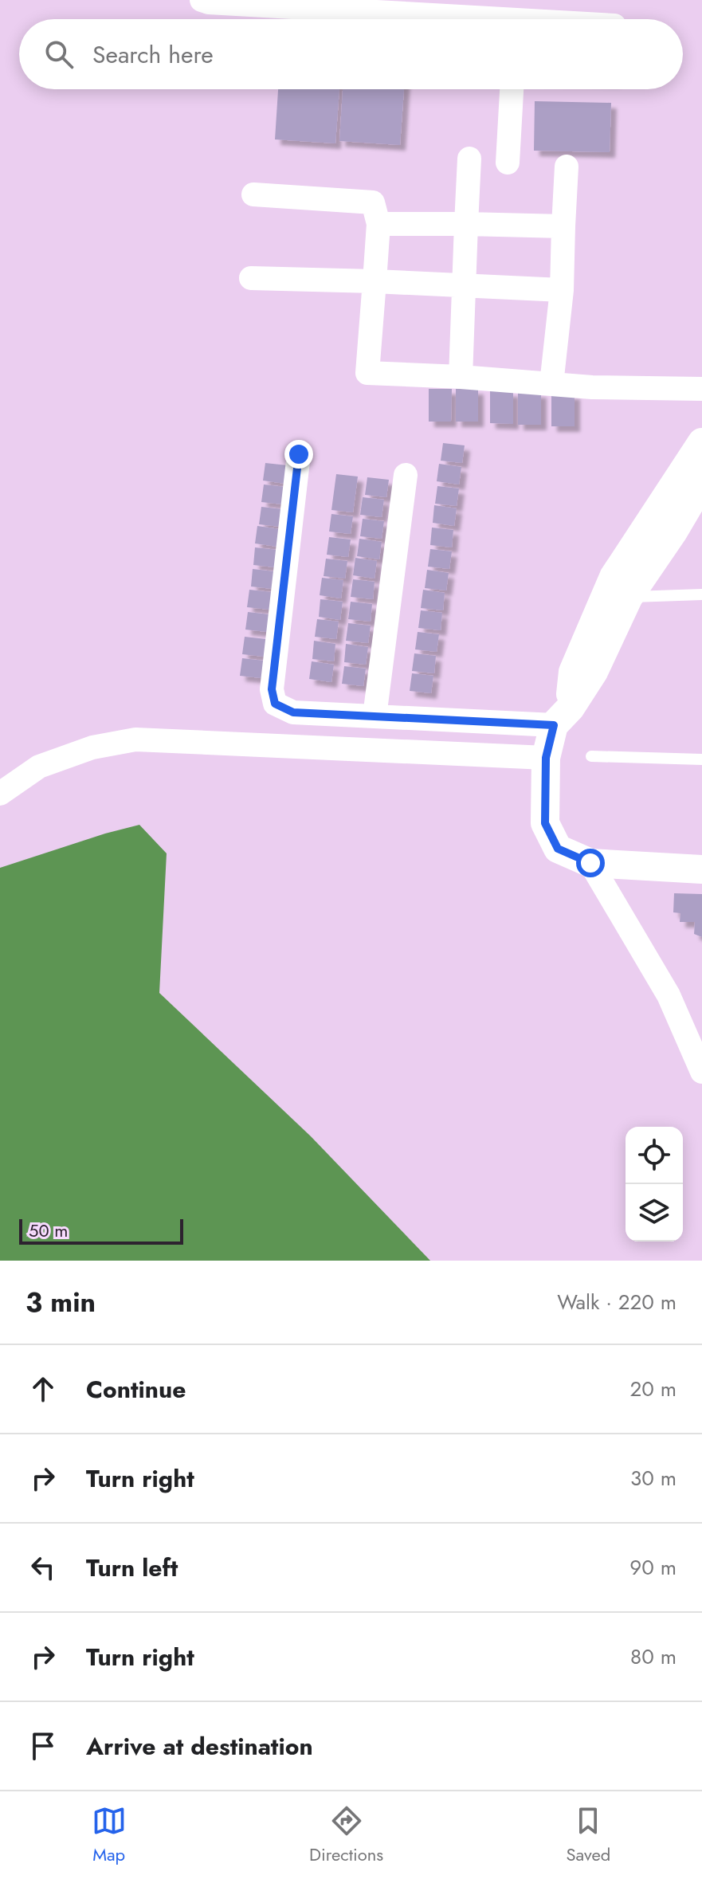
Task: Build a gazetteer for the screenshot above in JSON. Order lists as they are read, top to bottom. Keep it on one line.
{"scale_bar":"50 m","page":{"search":"Search here","scale":"50 m","heading":["3 min","Walk · 220 m"],"list":[["Continue","20 m"],["Turn right","30 m"],["Turn left","90 m"],["Turn right","80 m"],"Arrive at destination"],"nav":["Map","Directions","Saved"]}}
